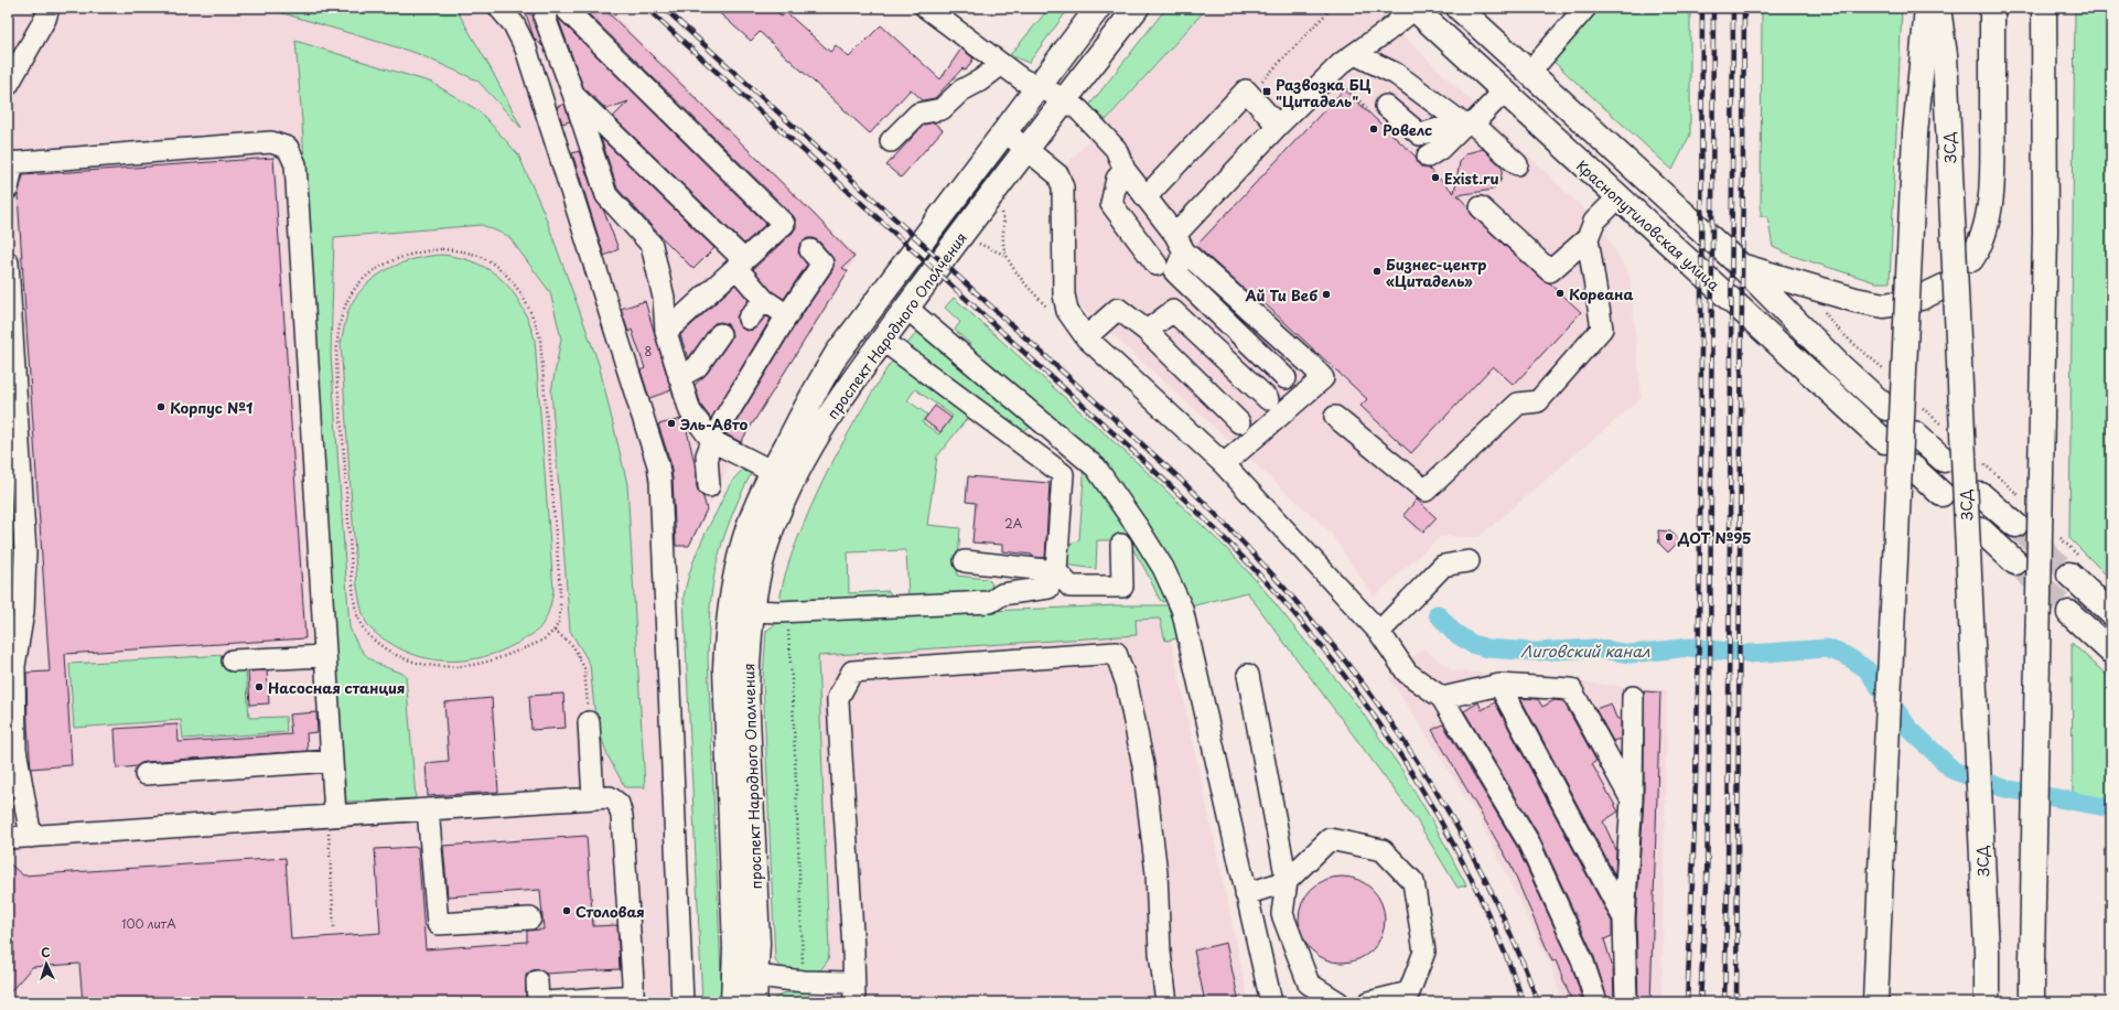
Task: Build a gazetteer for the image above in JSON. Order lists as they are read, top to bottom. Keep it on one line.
{"streets":{"main road":["ЗСД","Краснопутиловская улица","проспект Народного Ополчения"]},"water":["Лиговский канал"],"places":{"transit":["Развозка БЦ \"Цитадель\""],"other":["Ровелс","Exist.ru","Бизнес-центр «Цитадель»","Кореана","Ай Ти Веб","Корпус №1","Эль-Авто","ДОТ №95","Насосная станция","Столовая"]},"house_numbers":["8","2А","100 литА"],"north":"top"}
